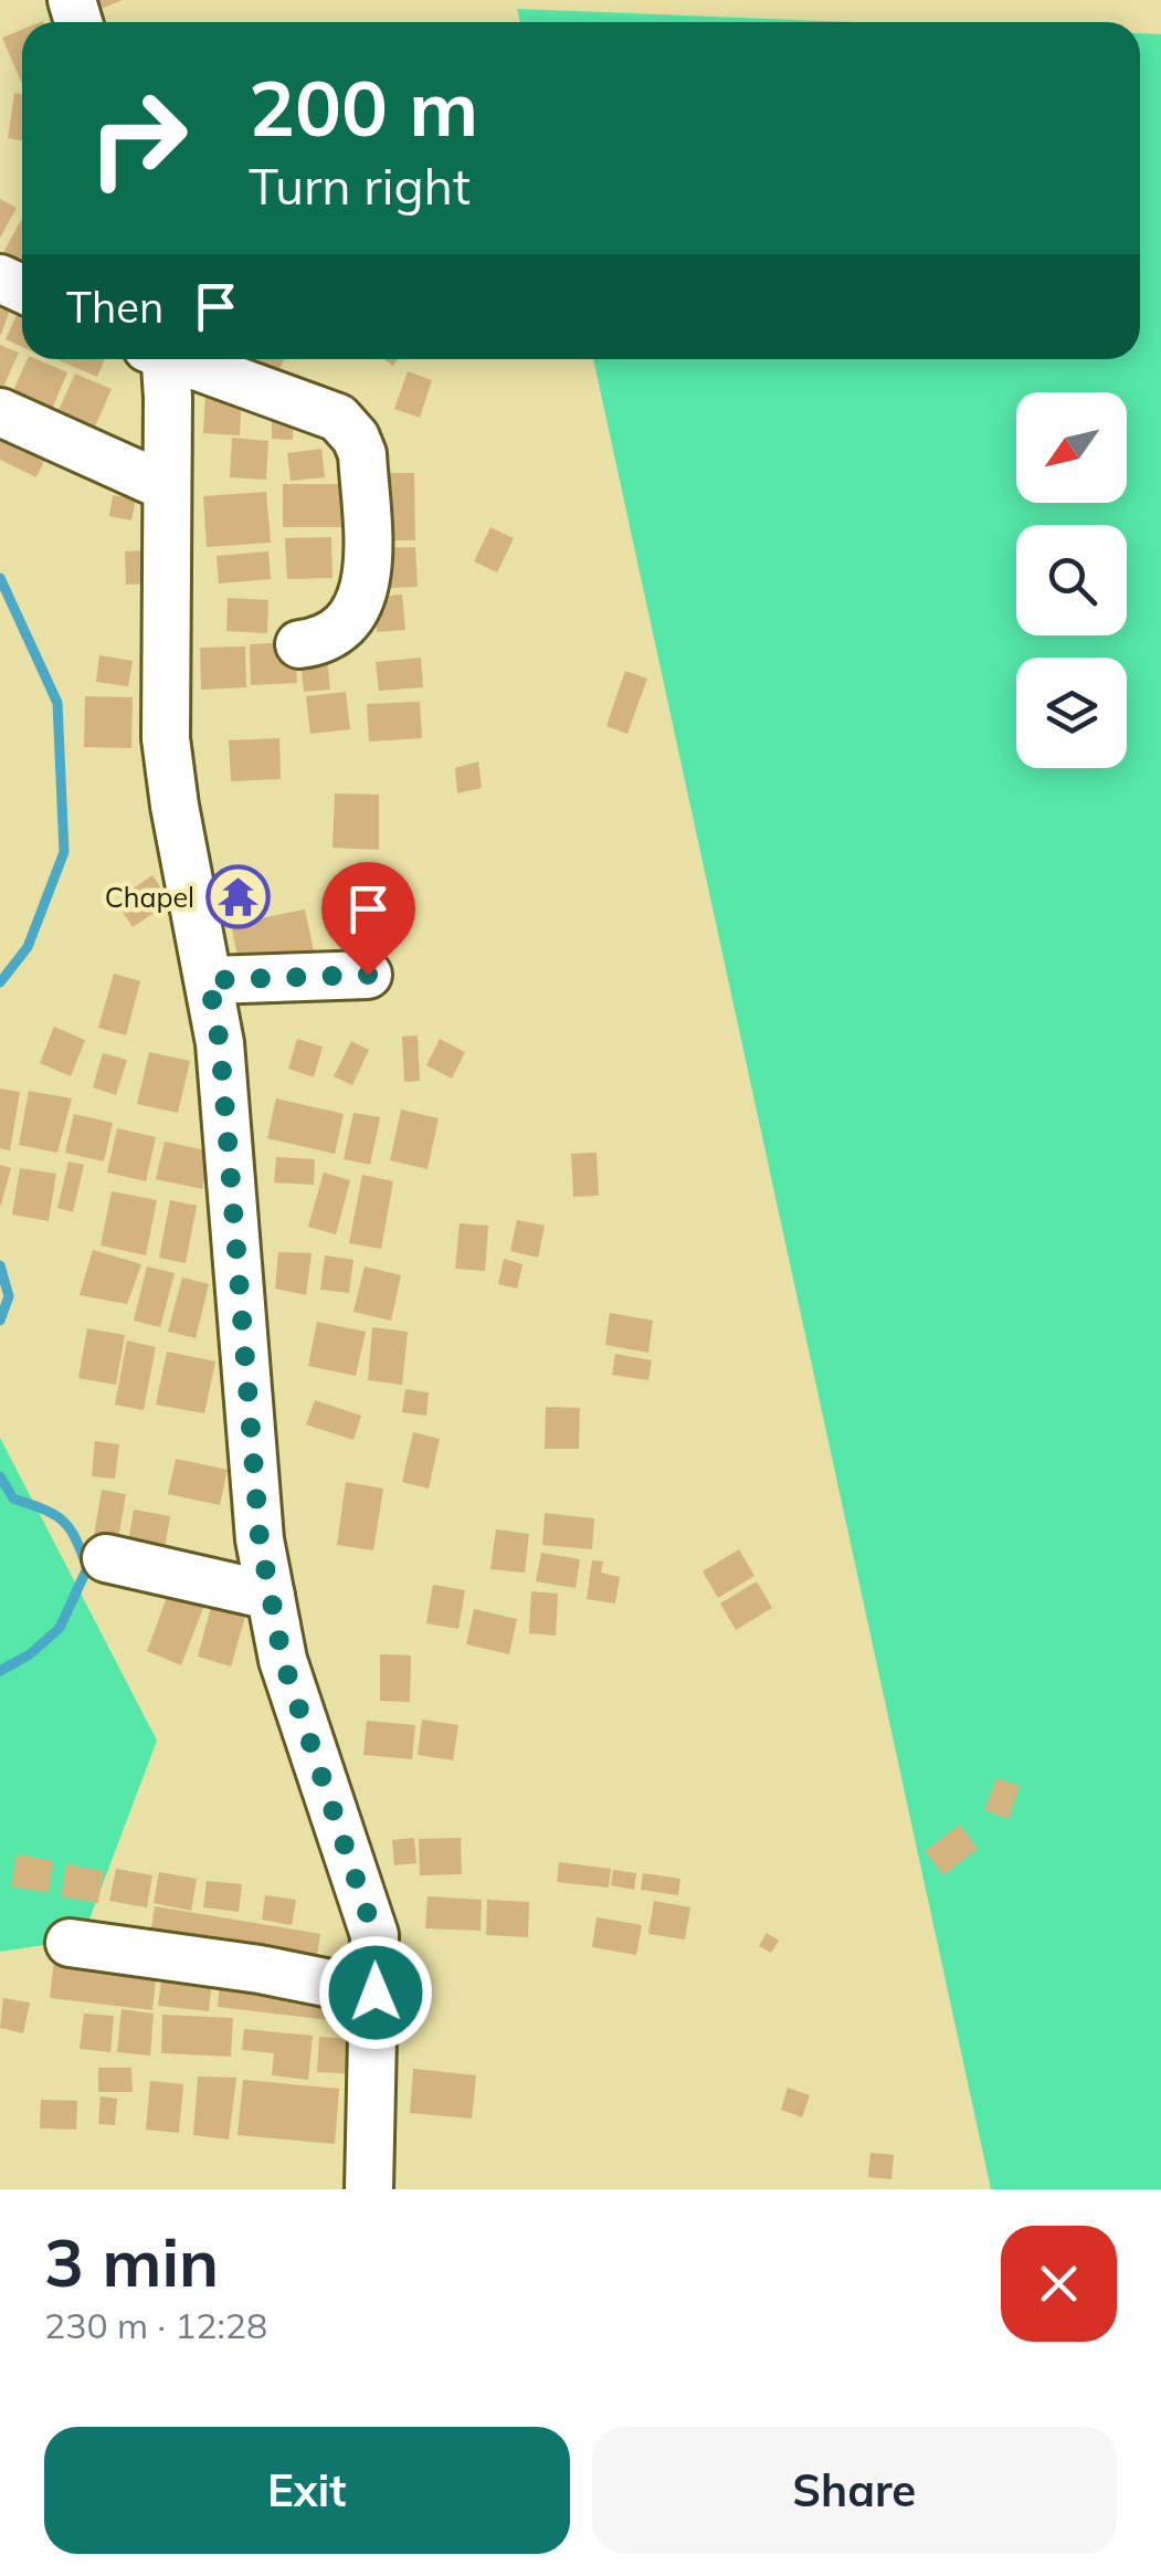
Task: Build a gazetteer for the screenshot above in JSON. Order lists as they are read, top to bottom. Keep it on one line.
{"places":{"temple":["Chapel"]},"north":"bottom left","page":{"turn":["200 m","Turn right"],"then":"Then","heading":["3 min","230 m · 12:28"],"buttons":["Exit","Share"]}}
